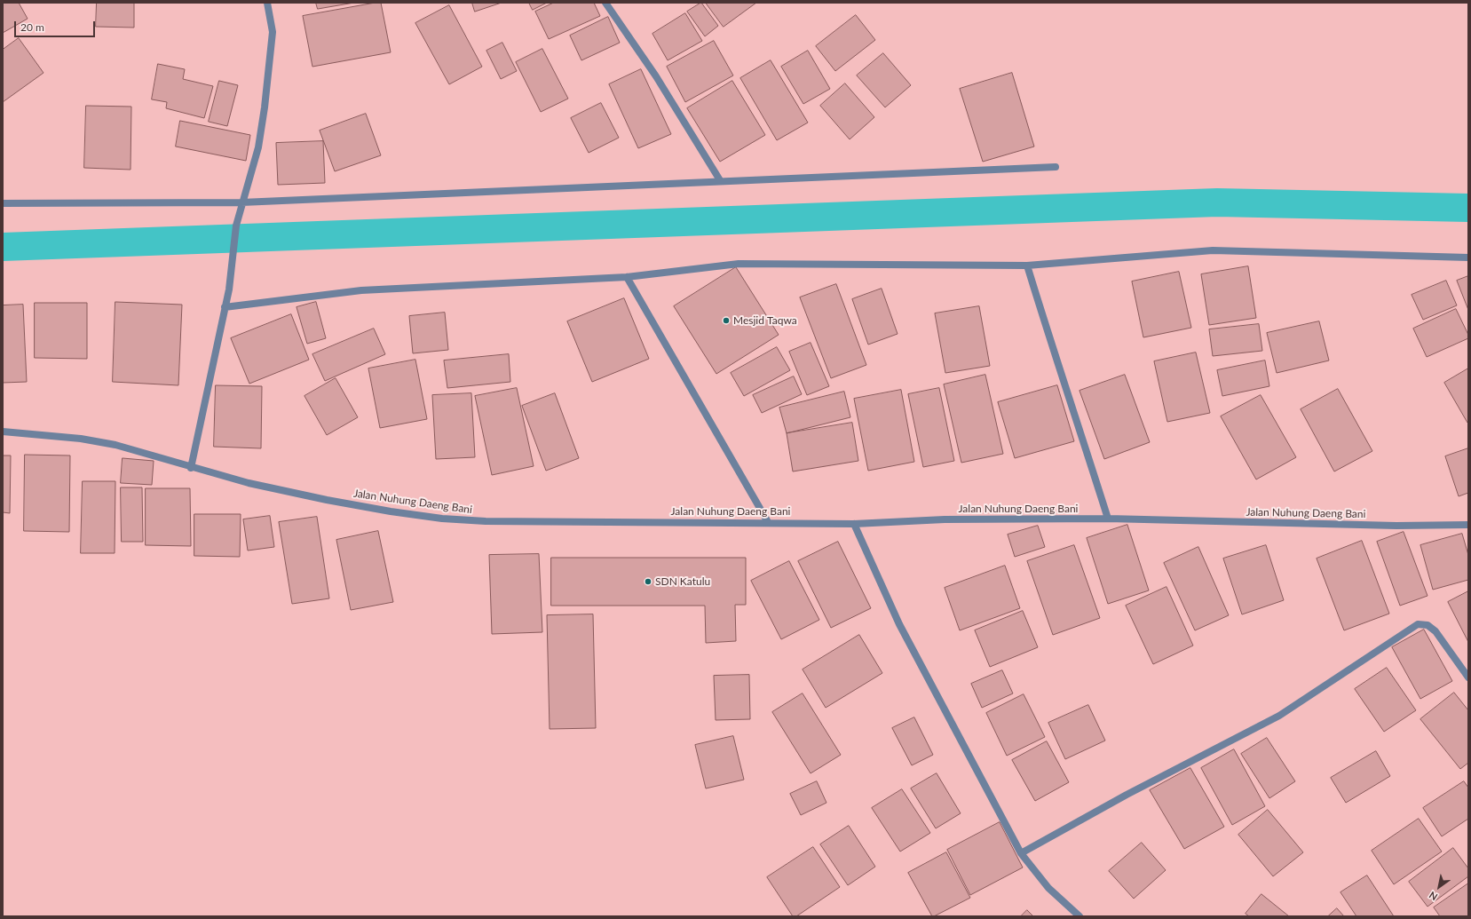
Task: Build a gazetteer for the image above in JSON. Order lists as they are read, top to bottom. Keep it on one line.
{"streets":{"street":["Jalan Nuhung Daeng Bani"]},"places":["Mesjid Taqwa","SDN Katulu"],"scale_bar":"20 m","north":"bottom left"}
